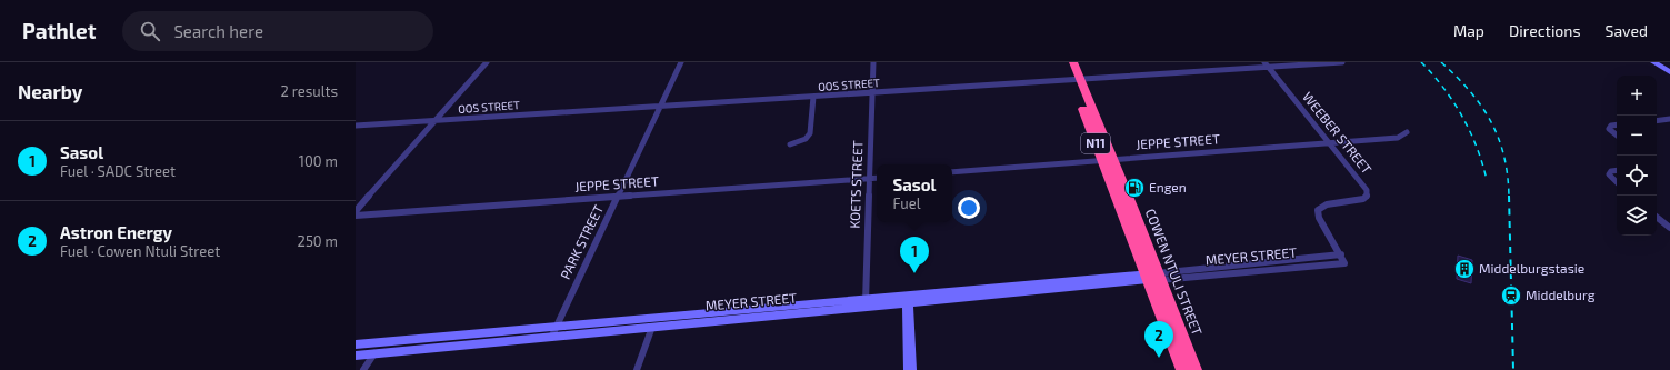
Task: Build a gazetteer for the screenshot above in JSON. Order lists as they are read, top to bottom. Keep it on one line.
{"streets":{"highway":["N11","COWEN NTULI STREET"],"main road":["MEYER STREET"],"street":["OOS STREET","WEEBER STREET","JEPPE STREET","KOETS STREET","PARK STREET"]},"crossings":[["OOS STREET","WEEBER STREET"],["OOS STREET","KOETS STREET"],["OOS STREET","PARK STREET"],["OOS STREET","COWEN NTULI STREET"],["WEEBER STREET","JEPPE STREET"],["WEEBER STREET","MEYER STREET"],["JEPPE STREET","KOETS STREET"],["JEPPE STREET","PARK STREET"],["JEPPE STREET","COWEN NTULI STREET"],["KOETS STREET","MEYER STREET"],["PARK STREET","MEYER STREET"],["MEYER STREET","COWEN NTULI STREET"]],"places":{"fuel station":["Engen"],"building":["Middelburgstasie"],"station":["Middelburg"]},"page":{"header":"Pathlet","search":"Search here","nav":["Map","Directions","Saved"],"heading":["Nearby","2 results"],"map_buttons":["+","−"],"list":[{"mark":"1","name":"Sasol","note":"Fuel · SADC Street","value":"100 m"},{"mark":"2","name":"Astron Energy","note":"Fuel · Cowen Ntuli Street","value":"250 m"}],"popup":["Sasol","Fuel"],"pins":["1","2"]}}
